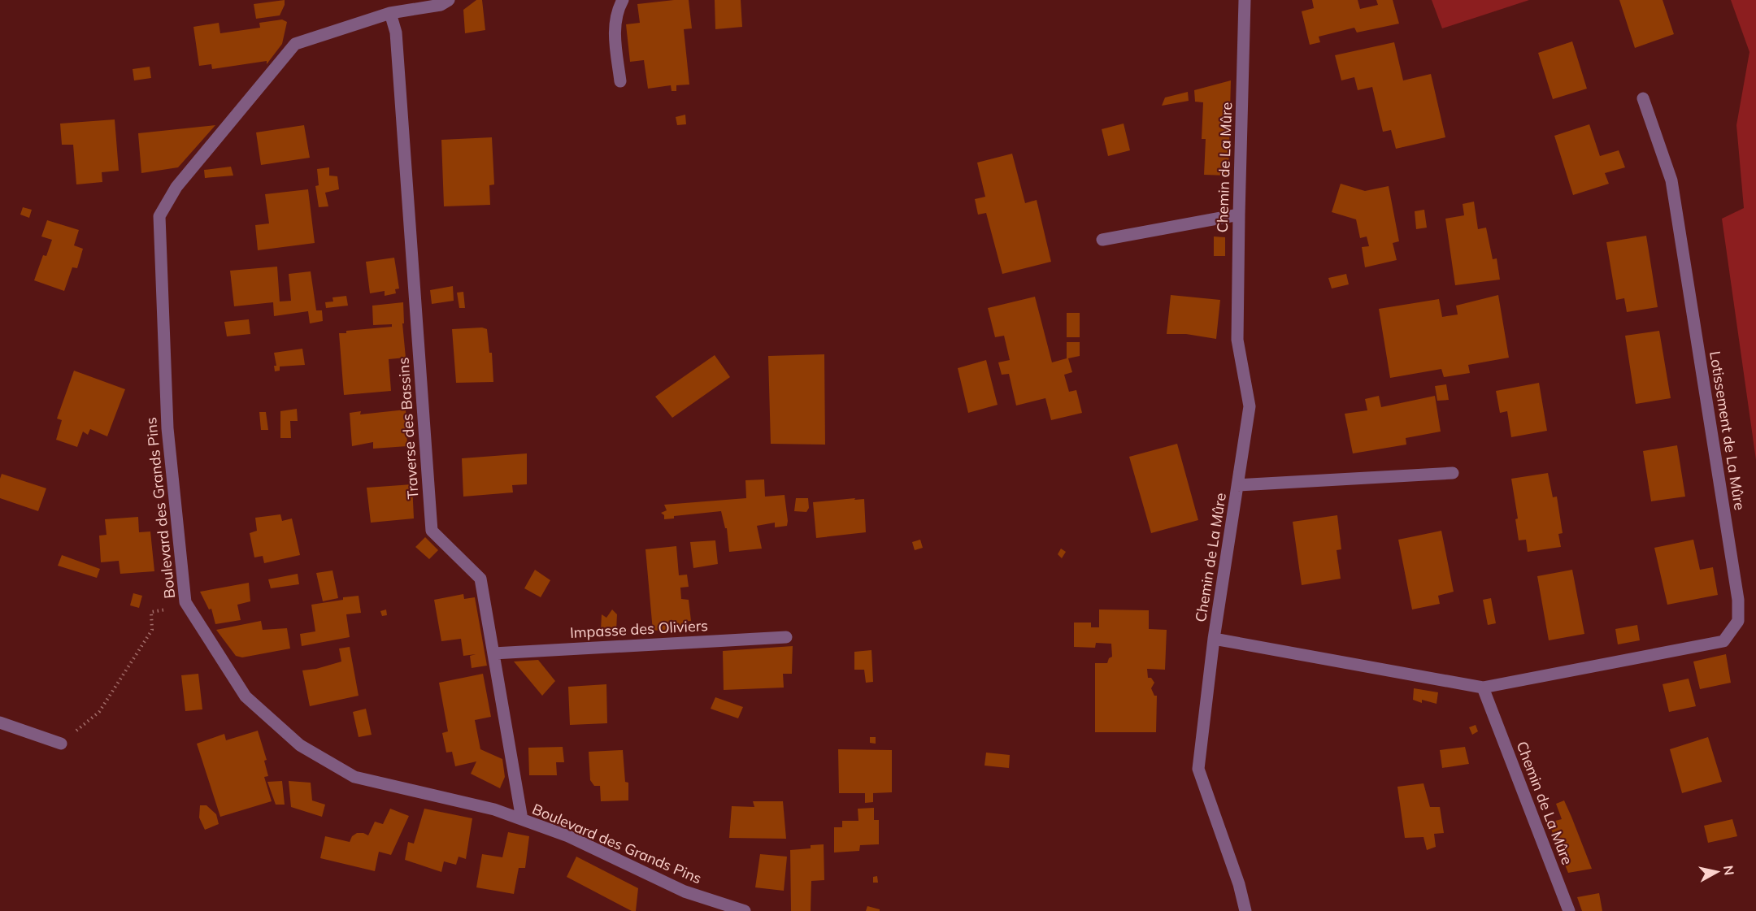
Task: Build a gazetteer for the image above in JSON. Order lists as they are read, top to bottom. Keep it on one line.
{"streets":{"street":["Chemin de La Mûre","Traverse des Bassins","Lotissement de La Mûre","Boulevard des Grands Pins","Impasse des Oliviers"]},"crossings":[["Chemin de La Mûre","Lotissement de La Mûre"],["Traverse des Bassins","Boulevard des Grands Pins"],["Traverse des Bassins","Impasse des Oliviers"]],"north":"right"}
